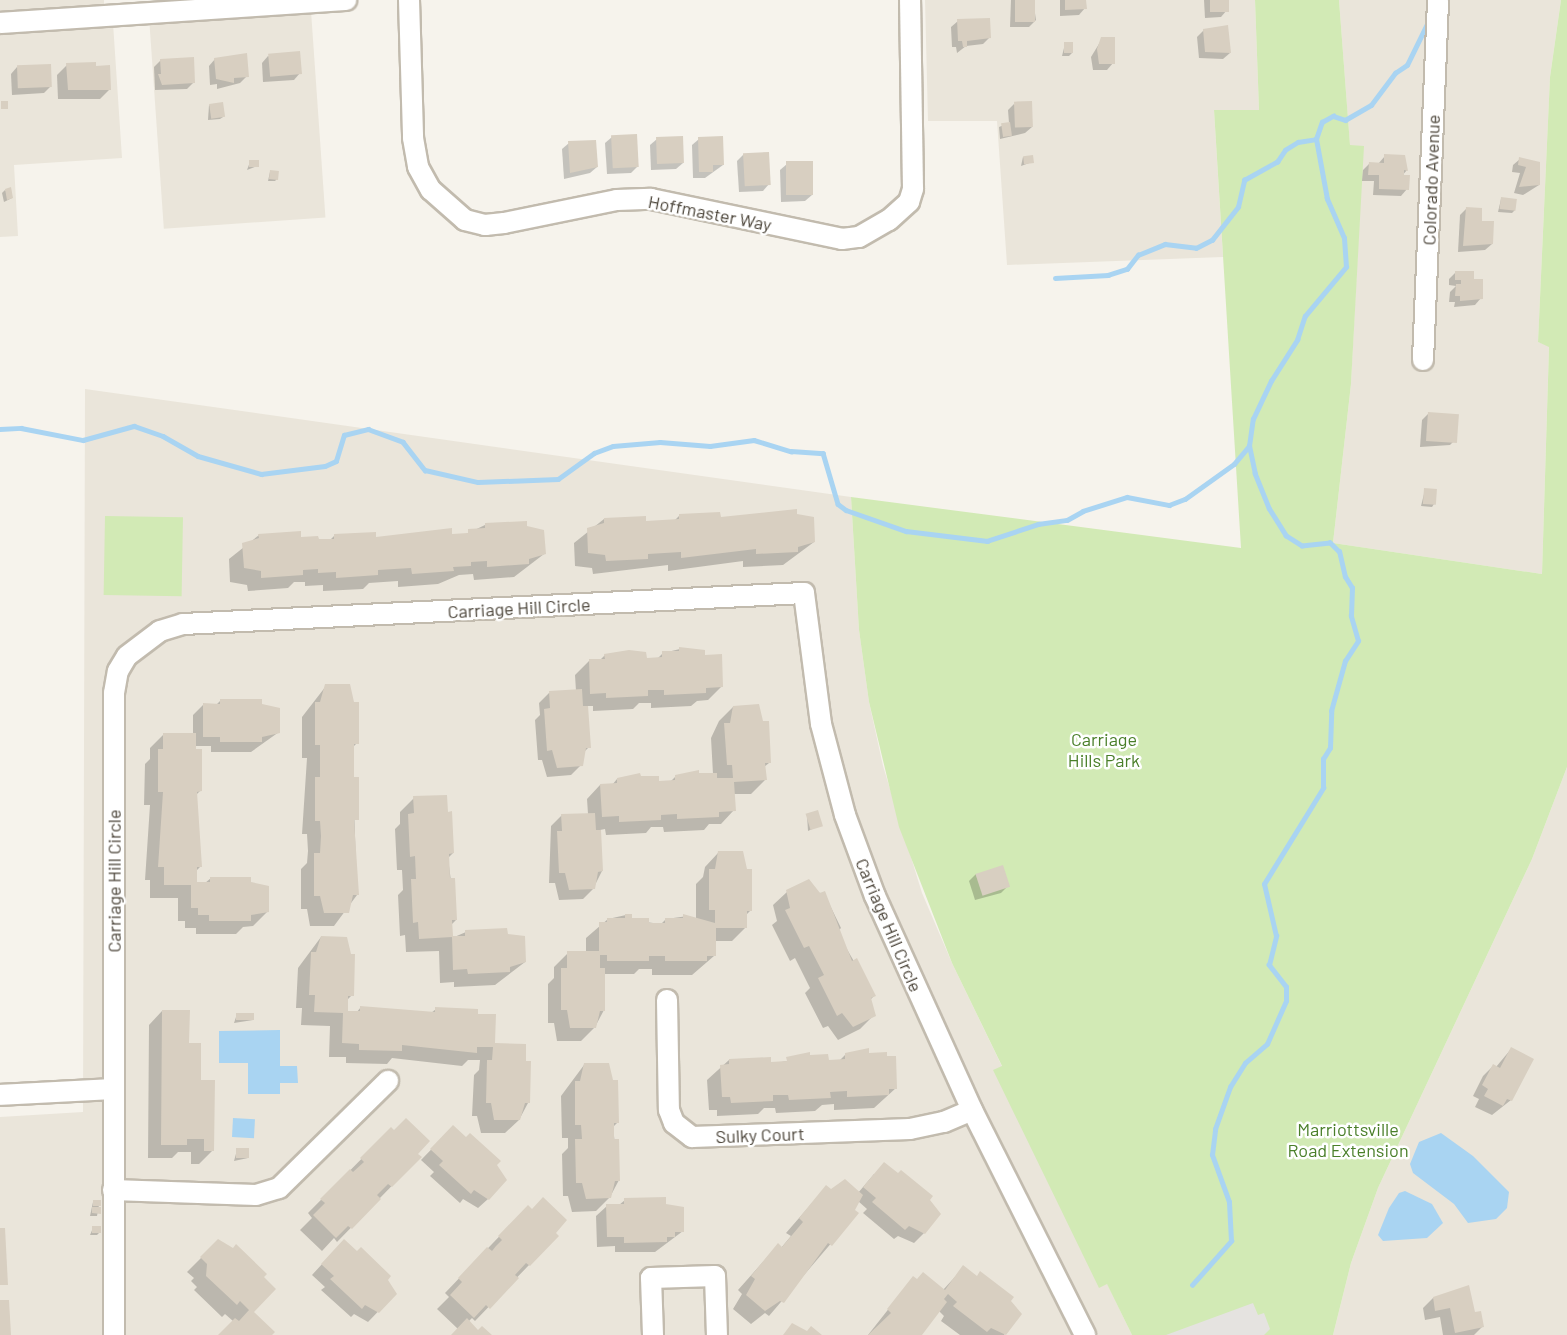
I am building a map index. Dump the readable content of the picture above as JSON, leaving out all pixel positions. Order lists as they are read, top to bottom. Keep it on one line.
{"streets":{"street":["Colorado Avenue","Hoffmaster Way","Carriage Hill Circle","Sulky Court"]},"crossings":[["Carriage Hill Circle","Sulky Court"]],"parks":["Carriage Hills Park","Marriottsville Road Extension"]}
